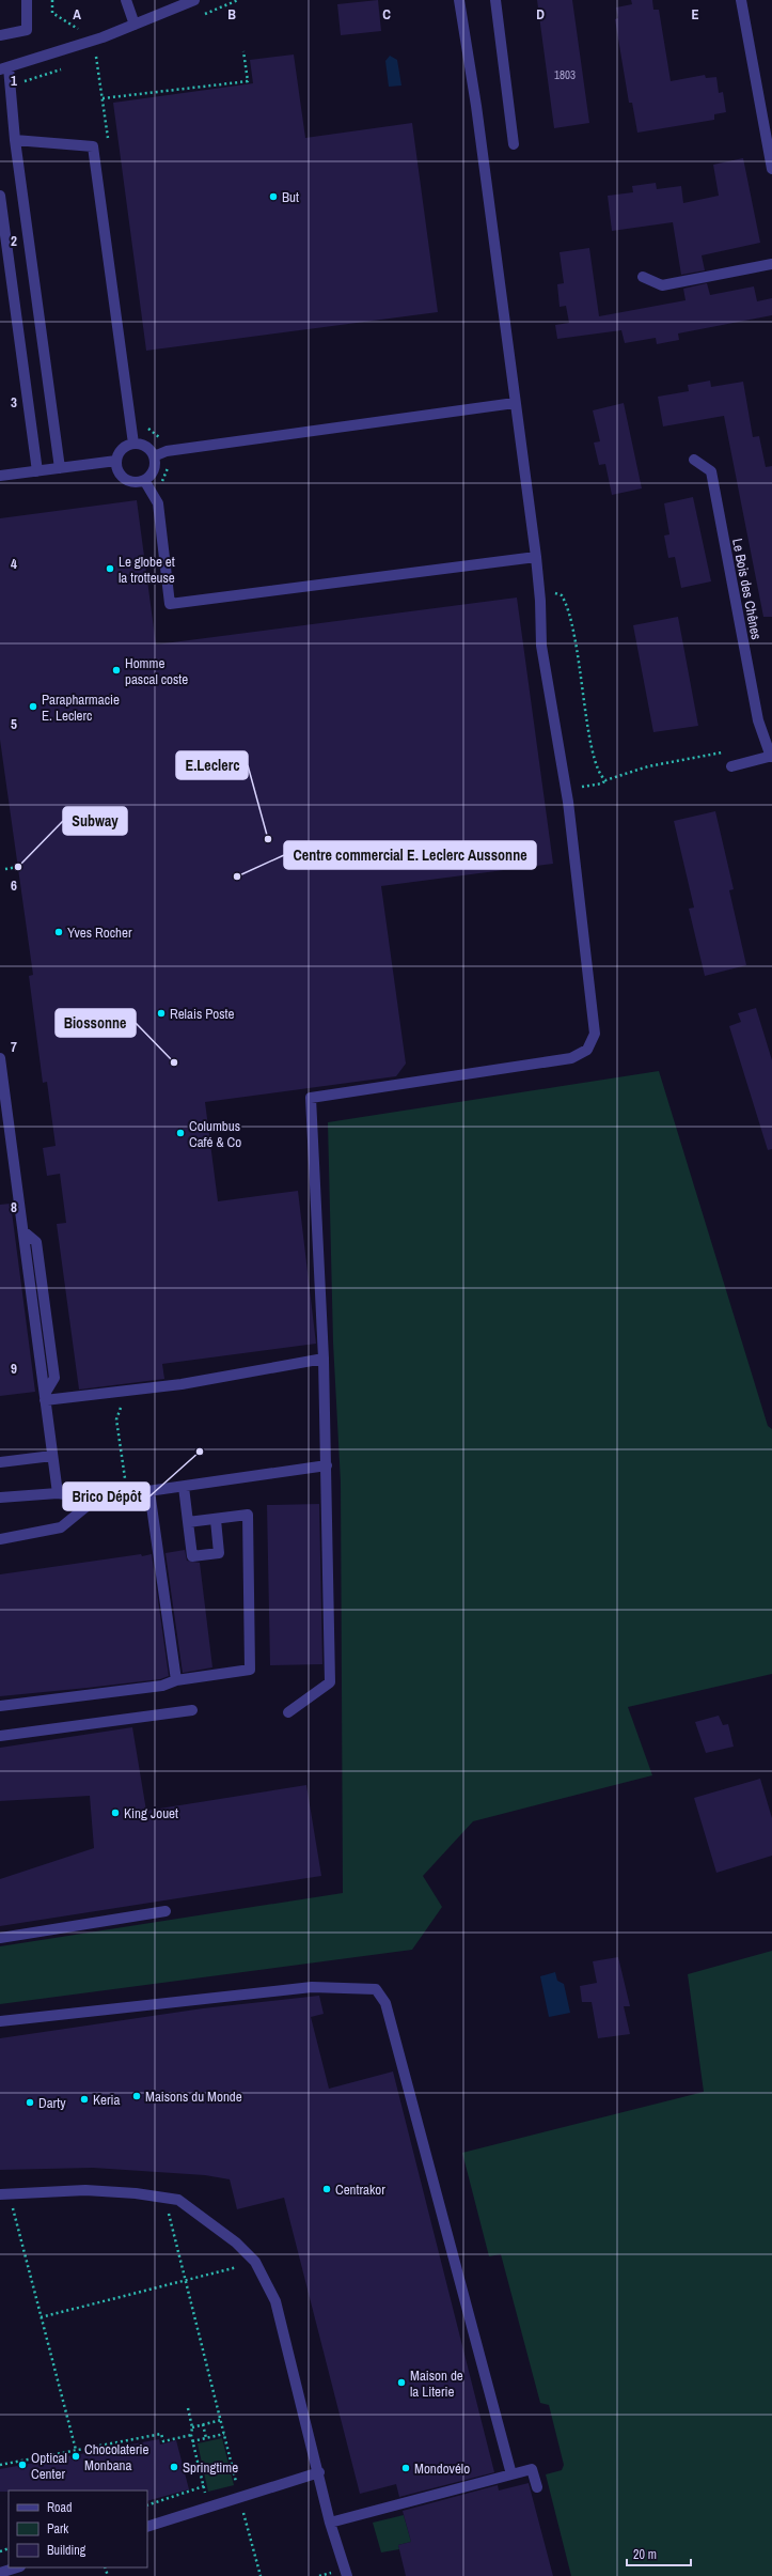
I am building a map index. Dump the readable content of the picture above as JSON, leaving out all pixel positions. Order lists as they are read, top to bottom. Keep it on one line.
{"streets":{"street":["Le Bois des Chênes"]},"places":["But","Le globe et la trotteuse","Homme pascal coste","Parapharmacie E. Leclerc","E.Leclerc","Subway","Centre commercial E. Leclerc Aussonne","Yves Rocher","Relais Poste","Biossonne","Columbus Café & Co","Brico Dépôt","King Jouet","Maisons du Monde","Keria","Darty","Centrakor","Maison de la Literie","Chocolaterie Monbana","Optical Center","Springtime","Mondovélo"],"house_numbers":["1803"],"legend":["Road","Park","Building"],"scale_bar":"20 m","grid":{"columns":["A","B","C","D","E"],"rows":["1","2","3","4","5","6","7","8","9"]}}
